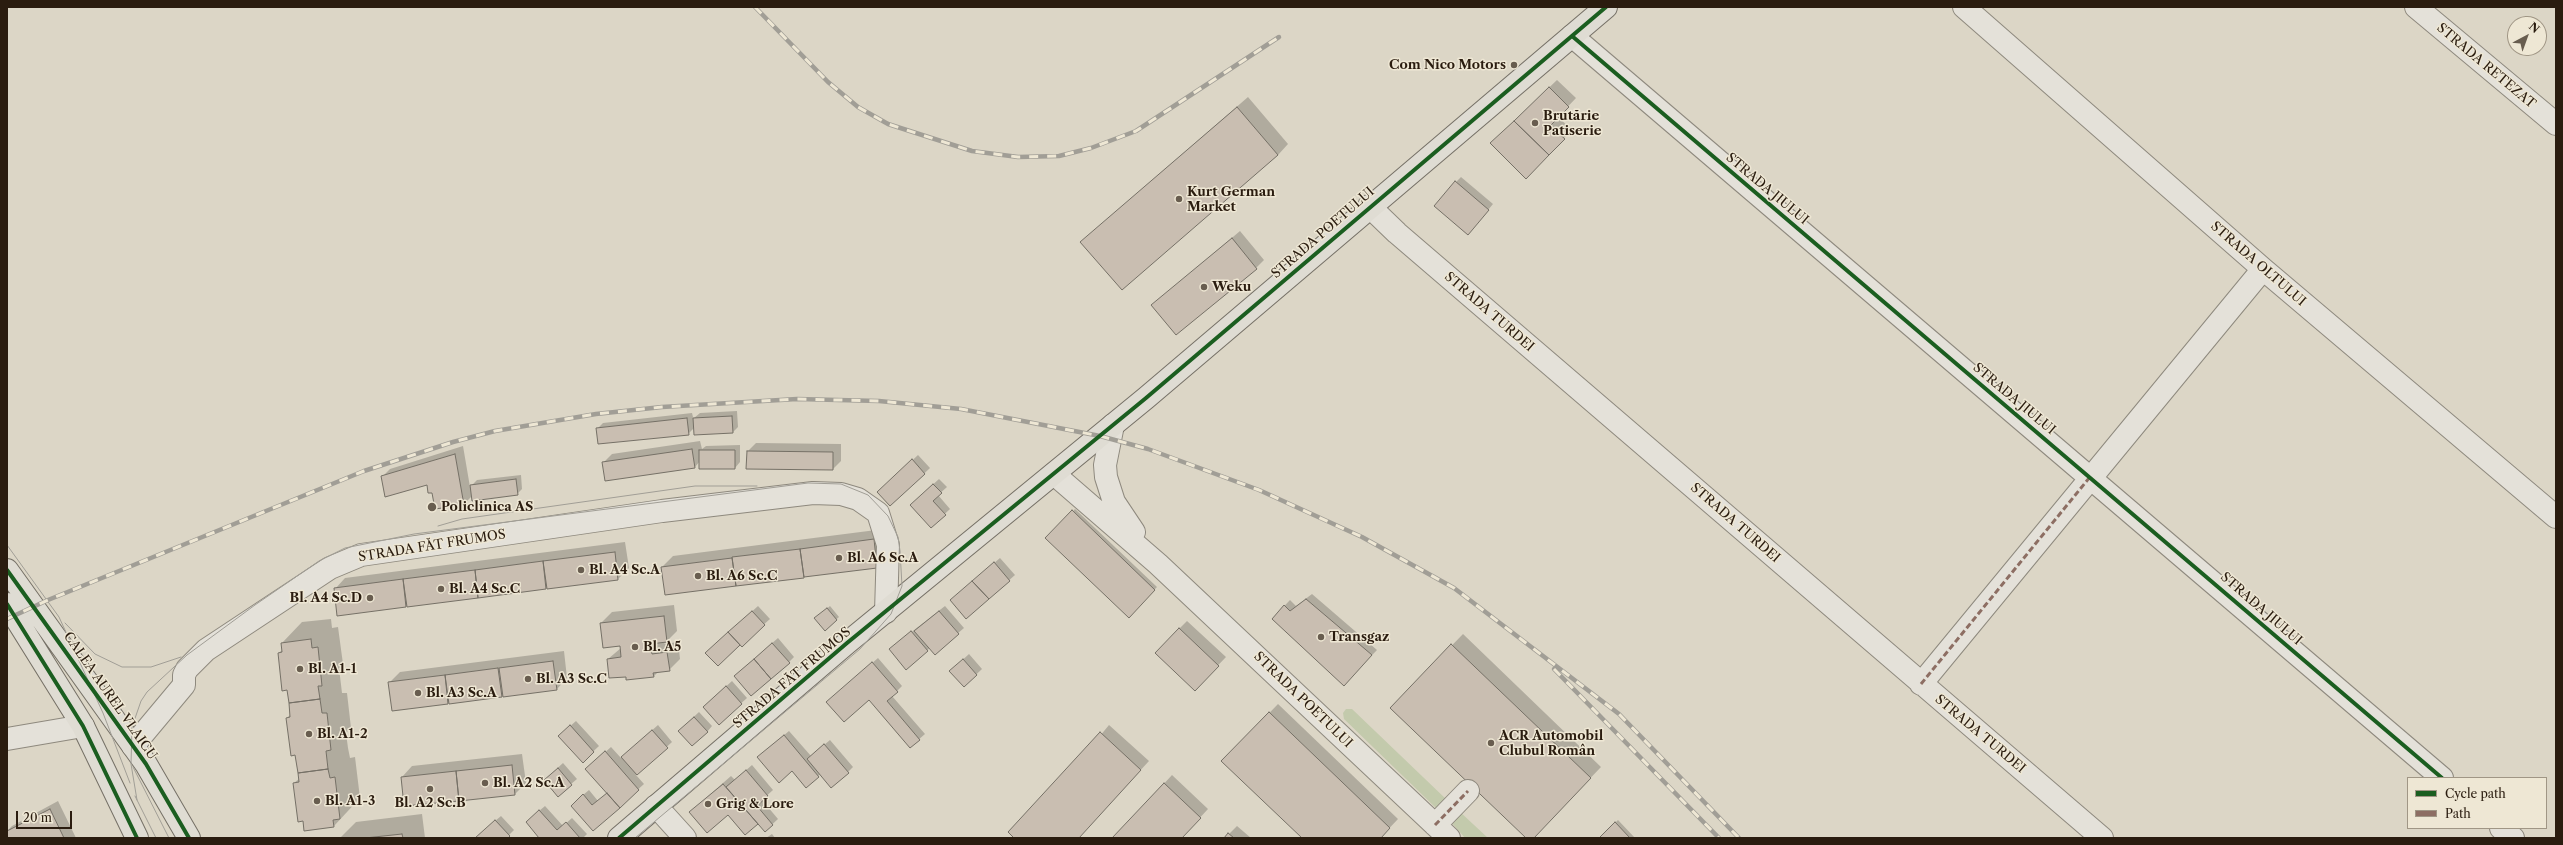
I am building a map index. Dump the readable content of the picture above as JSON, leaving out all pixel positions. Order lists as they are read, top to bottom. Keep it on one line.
{"streets":{"main road":["STRADA POETULUI","STRADA FĂT FRUMOS","CALEA AUREL VLAICU"],"street":["STRADA RETEZAT","STRADA JIULUI","STRADA OLTULUI","STRADA TURDEI"]},"crossings":[["STRADA JIULUI","STRADA POETULUI"],["STRADA POETULUI","STRADA TURDEI"],["STRADA POETULUI","STRADA FĂT FRUMOS"],["STRADA FĂT FRUMOS","CALEA AUREL VLAICU"]],"places":["Com Nico Motors","Brutărie Patiserie","Kurt German Market","Weku","Policlinica AS","Bl. A6 Sc.A","Bl. A4 Sc.A","Bl. A6 Sc.C","Bl. A4 Sc.C","Bl. A4 Sc.D","Transgaz","Bl. A5","Bl. A1-1","Bl. A3 Sc.C","Bl. A3 Sc.A","Bl. A1-2","ACR Automobil Clubul Român","Bl. A2 Sc.A","Bl. A2 Sc.B","Bl. A1-3","Grig & Lore"],"legend":["Cycle path","Path"],"scale_bar":"20 m","north":"top right"}
